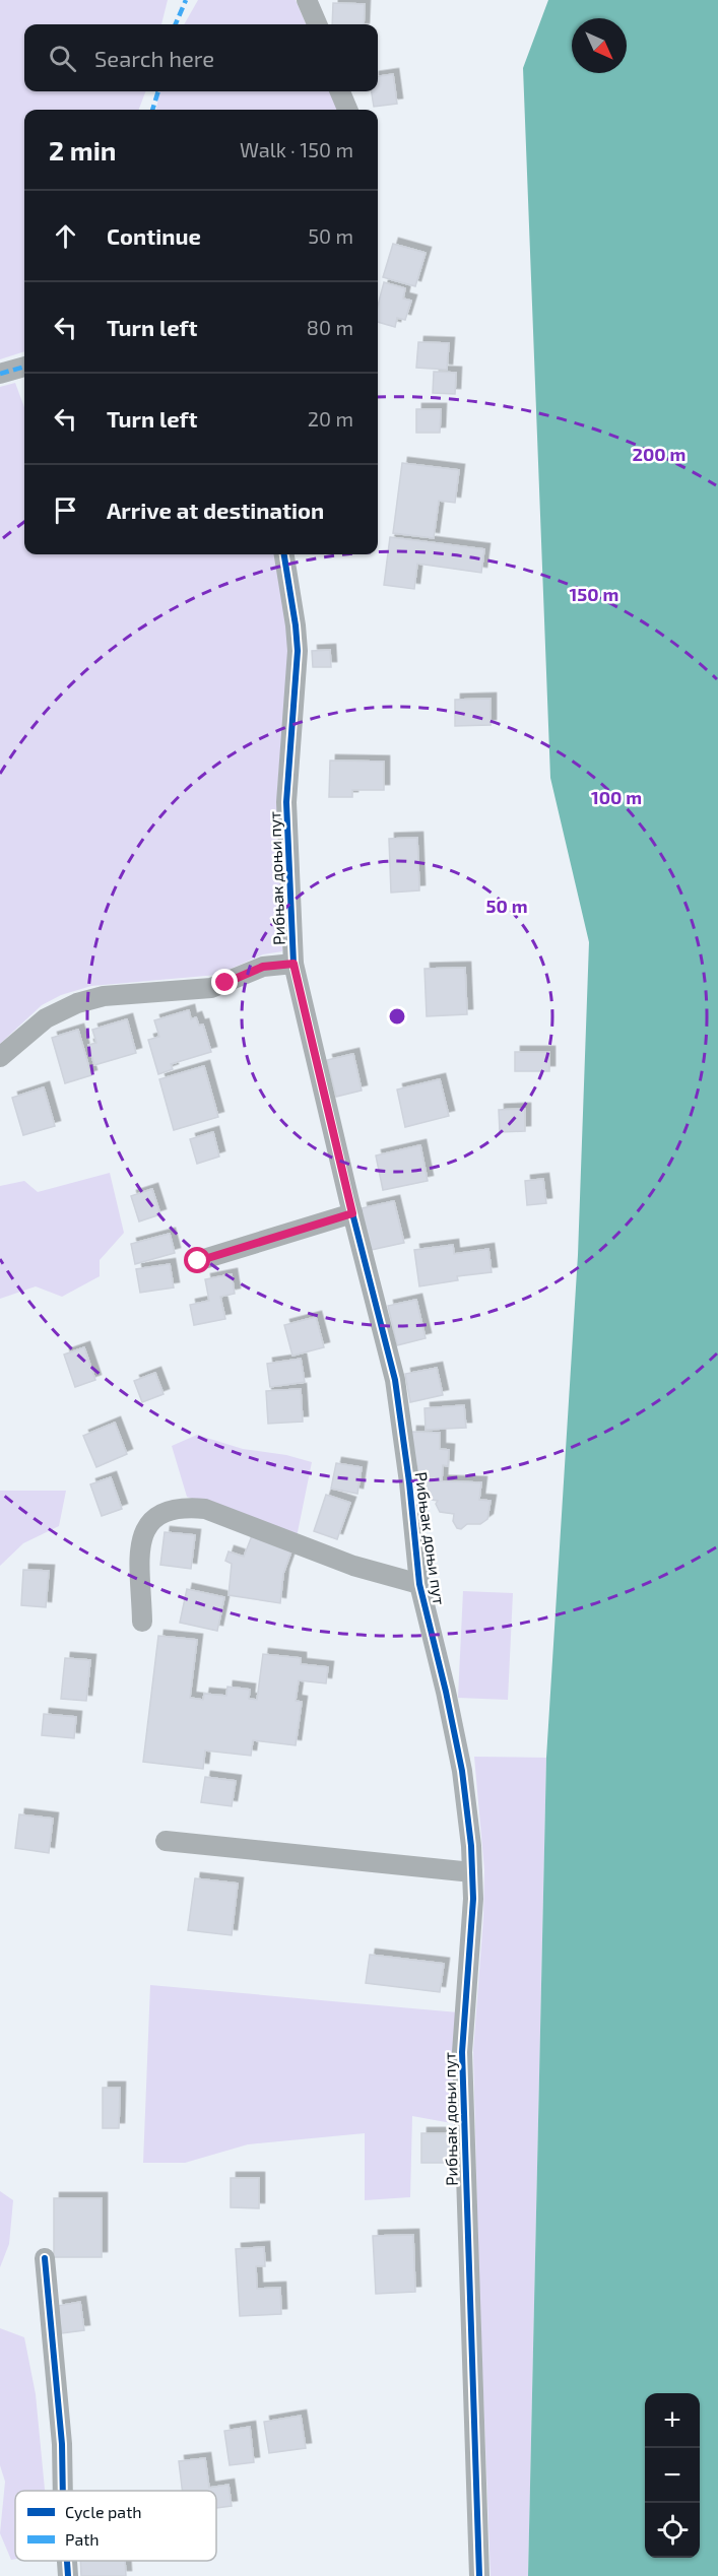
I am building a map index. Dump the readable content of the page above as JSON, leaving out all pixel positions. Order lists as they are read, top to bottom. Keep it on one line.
{"streets":{"street":["Рибњак доњи пут"]},"legend":["Cycle path","Path"],"north":"bottom right","page":{"search":"Search here","heading":["2 min","Walk · 150 m"],"list":[["Continue","50 m"],["Turn left","80 m"],["Turn left","20 m"],"Arrive at destination"],"map_buttons":["+","−"]},"rings":["200 m","150 m","100 m","50 m"]}
